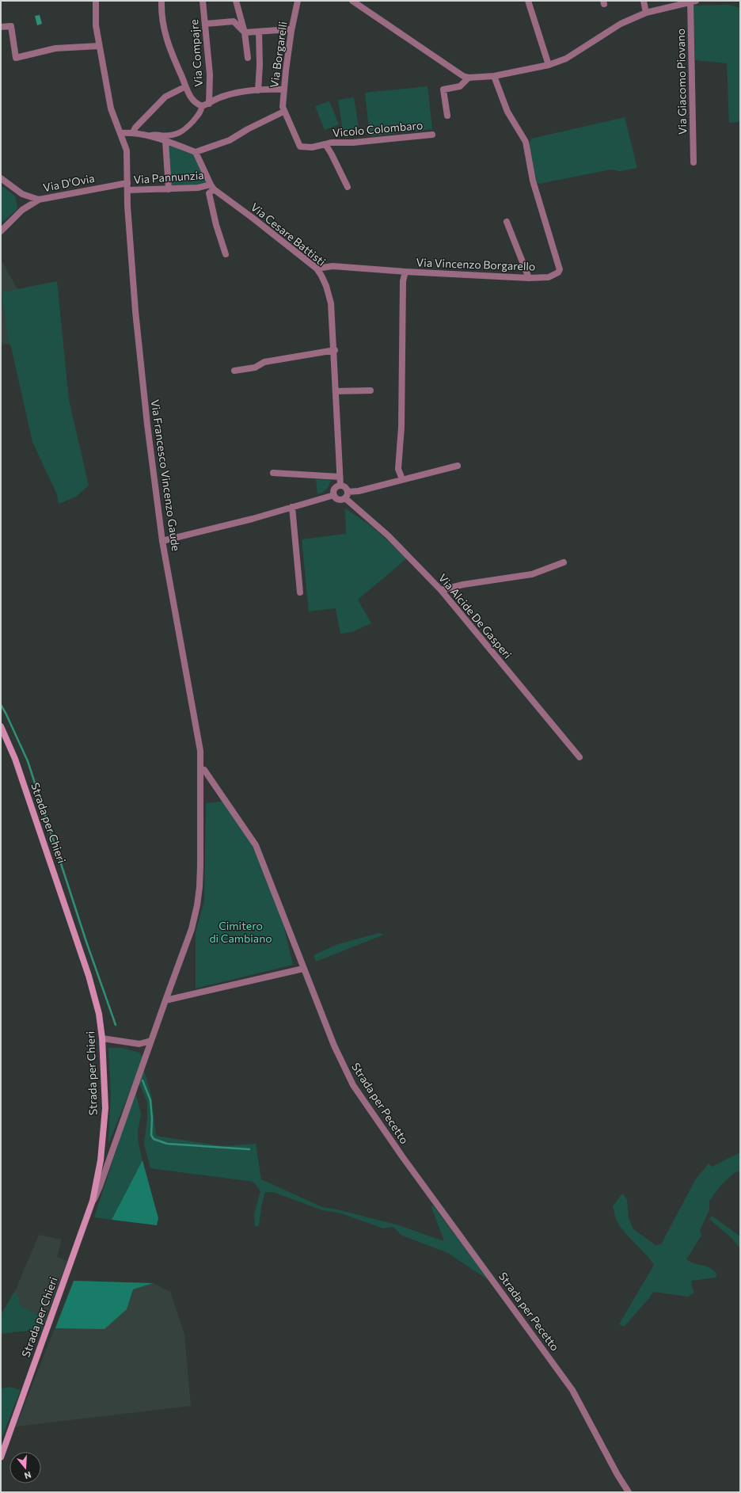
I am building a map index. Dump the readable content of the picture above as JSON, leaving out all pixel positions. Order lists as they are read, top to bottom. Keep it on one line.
{"streets":{"main road":["Strada per Chieri"],"street":["Via Compajre","Via Borgarelli","Via Giacomo Piovano","Vicolo Colombaro","Via Pannunzia","Via D'Ovia","Via Cesare Battisti","Via Vincenzo Borgarello","Via Francesco Vincenzo Gaude","Via Alcide De Gasperi","Strada per Pecetto"]},"crossings":[["Via Borgarelli","Vicolo Colombaro"],["Via Pannunzia","Via Cesare Battisti"],["Via Pannunzia","Via Francesco Vincenzo Gaude"],["Via D'Ovia","Via Francesco Vincenzo Gaude"],["Via Cesare Battisti","Via Vincenzo Borgarello"],["Via Cesare Battisti","Via Alcide De Gasperi"],["Via Francesco Vincenzo Gaude","Strada per Chieri"],["Via Francesco Vincenzo Gaude","Strada per Pecetto"]],"parks":["Cimitero di Cambiano"],"north":"bottom"}
